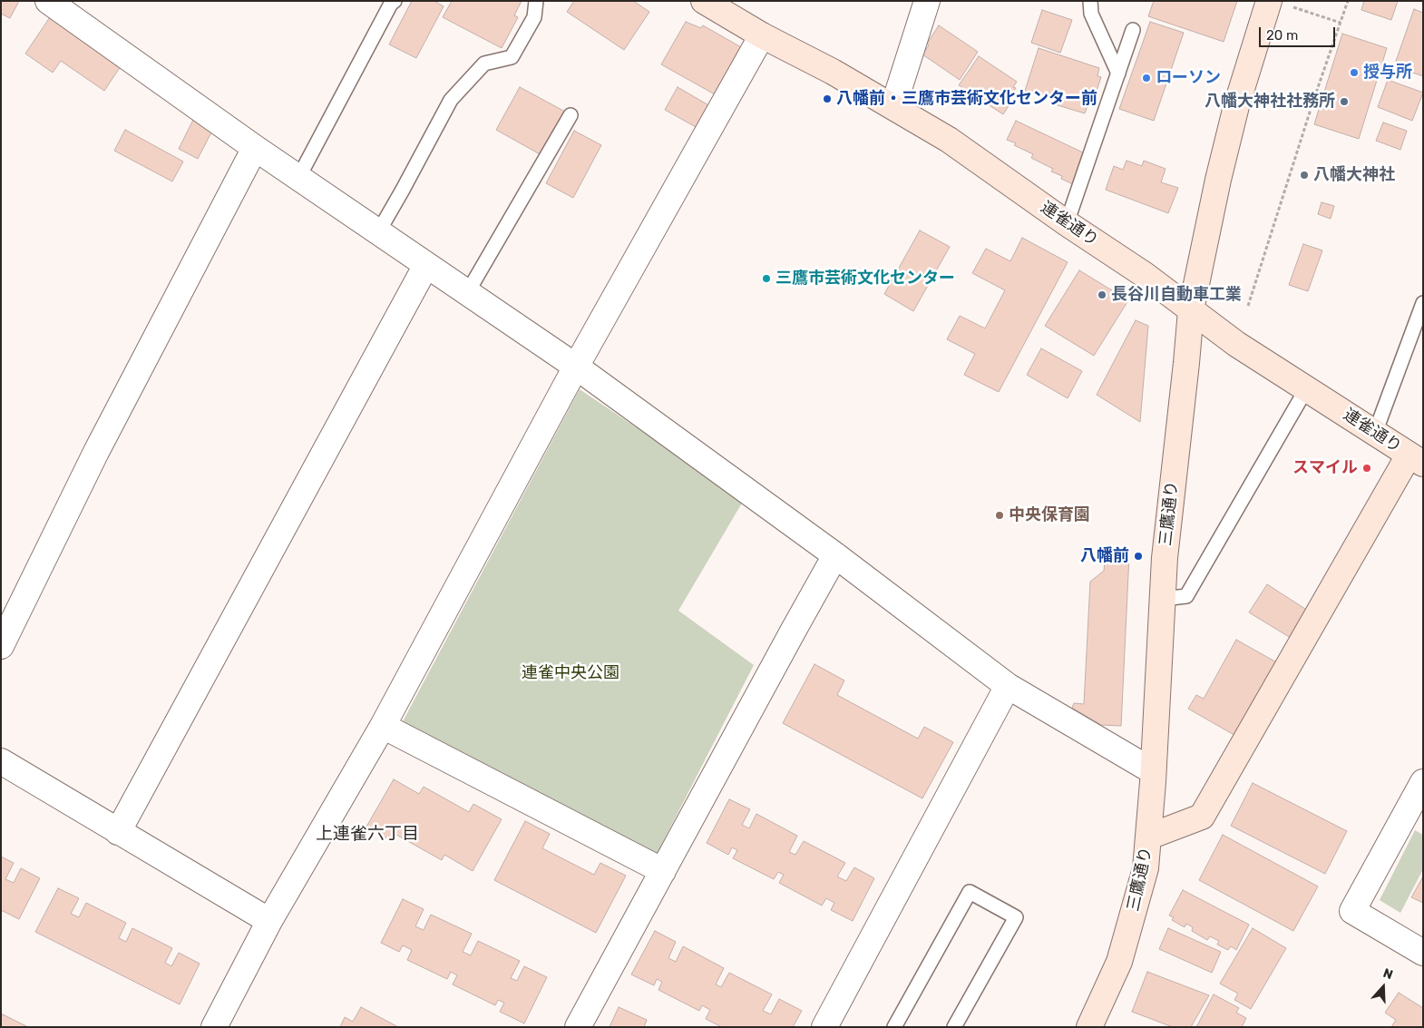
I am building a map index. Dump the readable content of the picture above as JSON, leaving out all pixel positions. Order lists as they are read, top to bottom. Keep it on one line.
{"streets":{"main road":["連雀通り","三鷹通り"]},"crossings":[["連雀通り","三鷹通り"]],"districts":["上連雀六丁目"],"parks":["連雀中央公園"],"places":["授与所","ローソン","八幡前・三鷹市芸術文化センター前","八幡大神社社務所","八幡大神社","三鷹市芸術文化センター","長谷川自動車工業","スマイル","中央保育園","八幡前"],"scale_bar":"20 m","north":"top"}
